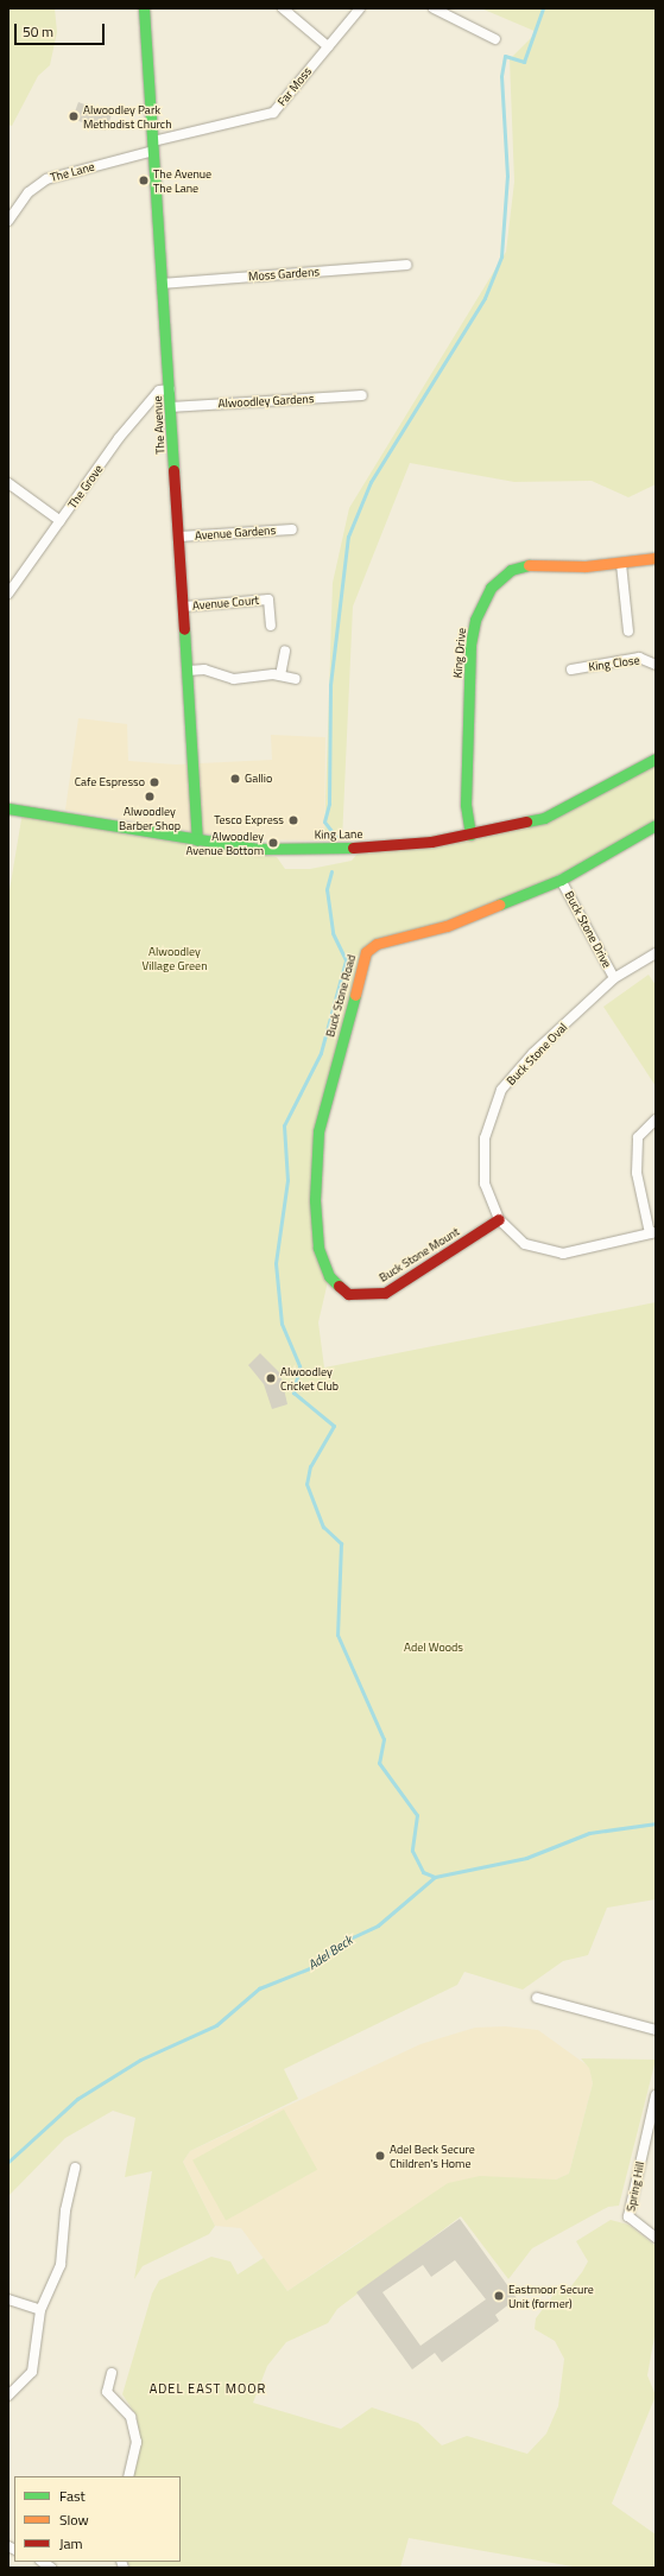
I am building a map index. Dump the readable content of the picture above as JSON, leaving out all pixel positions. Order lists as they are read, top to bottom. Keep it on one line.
{"streets":{"street":["Far Moss","The Lane","Moss Gardens","Alwoodley Gardens","The Avenue","The Grove","Avenue Gardens","Avenue Court","King Drive","King Close","King Lane","Buck Stone Drive","Buck Stone Road","Buck Stone Oval","Buck Stone Mount","Spring Hill"]},"crossings":[["Far Moss","The Lane"],["Far Moss","The Avenue"],["The Lane","The Avenue"],["Moss Gardens","The Avenue"],["Alwoodley Gardens","The Avenue"],["The Avenue","The Grove"],["The Avenue","Avenue Gardens"],["The Avenue","Avenue Court"],["The Avenue","King Lane"],["King Drive","King Lane"],["Buck Stone Drive","Buck Stone Road"],["Buck Stone Drive","Buck Stone Oval"],["Buck Stone Road","Buck Stone Mount"],["Buck Stone Oval","Buck Stone Mount"]],"districts":["ADEL EAST MOOR"],"water":["Adel Beck"],"parks":["Alwoodley Village Green","Adel Woods"],"places":["Alwoodley Park Methodist Church","The Avenue The Lane","Gallio","Cafe Espresso","Alwoodley Barber Shop","Tesco Express","Alwoodley Avenue Bottom","Alwoodley Cricket Club","Adel Beck Secure Children's Home","Eastmoor Secure Unit (former)"],"legend":["Fast","Slow","Jam"],"scale_bar":"50 m"}
